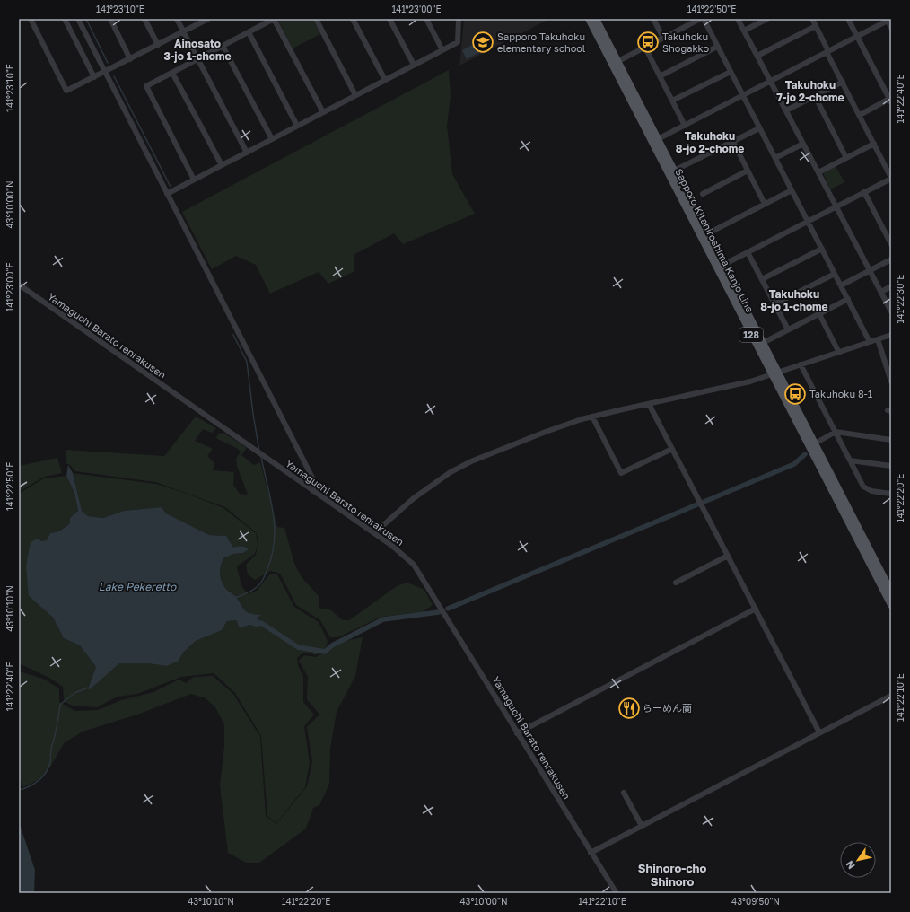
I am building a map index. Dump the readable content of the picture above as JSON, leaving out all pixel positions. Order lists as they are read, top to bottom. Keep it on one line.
{"streets":{"main road":["Sapporo Kitahiroshima Kanjo Line","128"],"street":["Yamaguchi Barato renrakusen"]},"districts":["Ainosato 3-jo 1-chome","Takuhoku 7-jo 2-chome","Takuhoku 8-jo 2-chome","Takuhoku 8-jo 1-chome","Shinoro-cho Shinoro"],"water":["Lake Pekeretto"],"places":{"school or university":["Sapporo Takuhoku elementary school"],"bus stop":["Takuhoku Shogakko","Takuhoku 8-1"],"restaurant":["らーめん蘭"]},"north":"bottom left","coordinates":["141°23'10\"E","141°23'00\"E","141°22'50\"E","141°22'40\"E","43°10'00\"N","141°22'30\"E","141°22'20\"E","43°10'10\"N","141°22'10\"E","43°09'50\"N"]}
